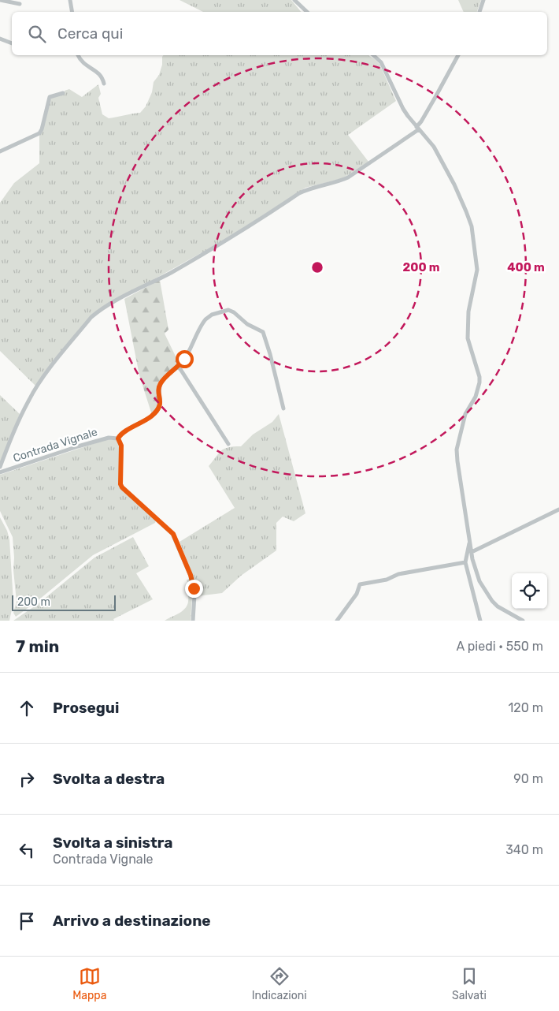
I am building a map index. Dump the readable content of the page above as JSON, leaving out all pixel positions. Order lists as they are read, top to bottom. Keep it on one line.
{"streets":{"street":["Contrada Vignale"]},"scale_bar":"200 m","page":{"search":"Cerca qui","scale":"200 m","heading":["7 min","A piedi · 550 m"],"list":[["Prosegui","120 m"],["Svolta a destra","90 m"],["Svolta a sinistra","Contrada Vignale","340 m"],"Arrivo a destinazione"],"nav":["Mappa","Indicazioni","Salvati"]},"rings":["200 m","400 m"]}
